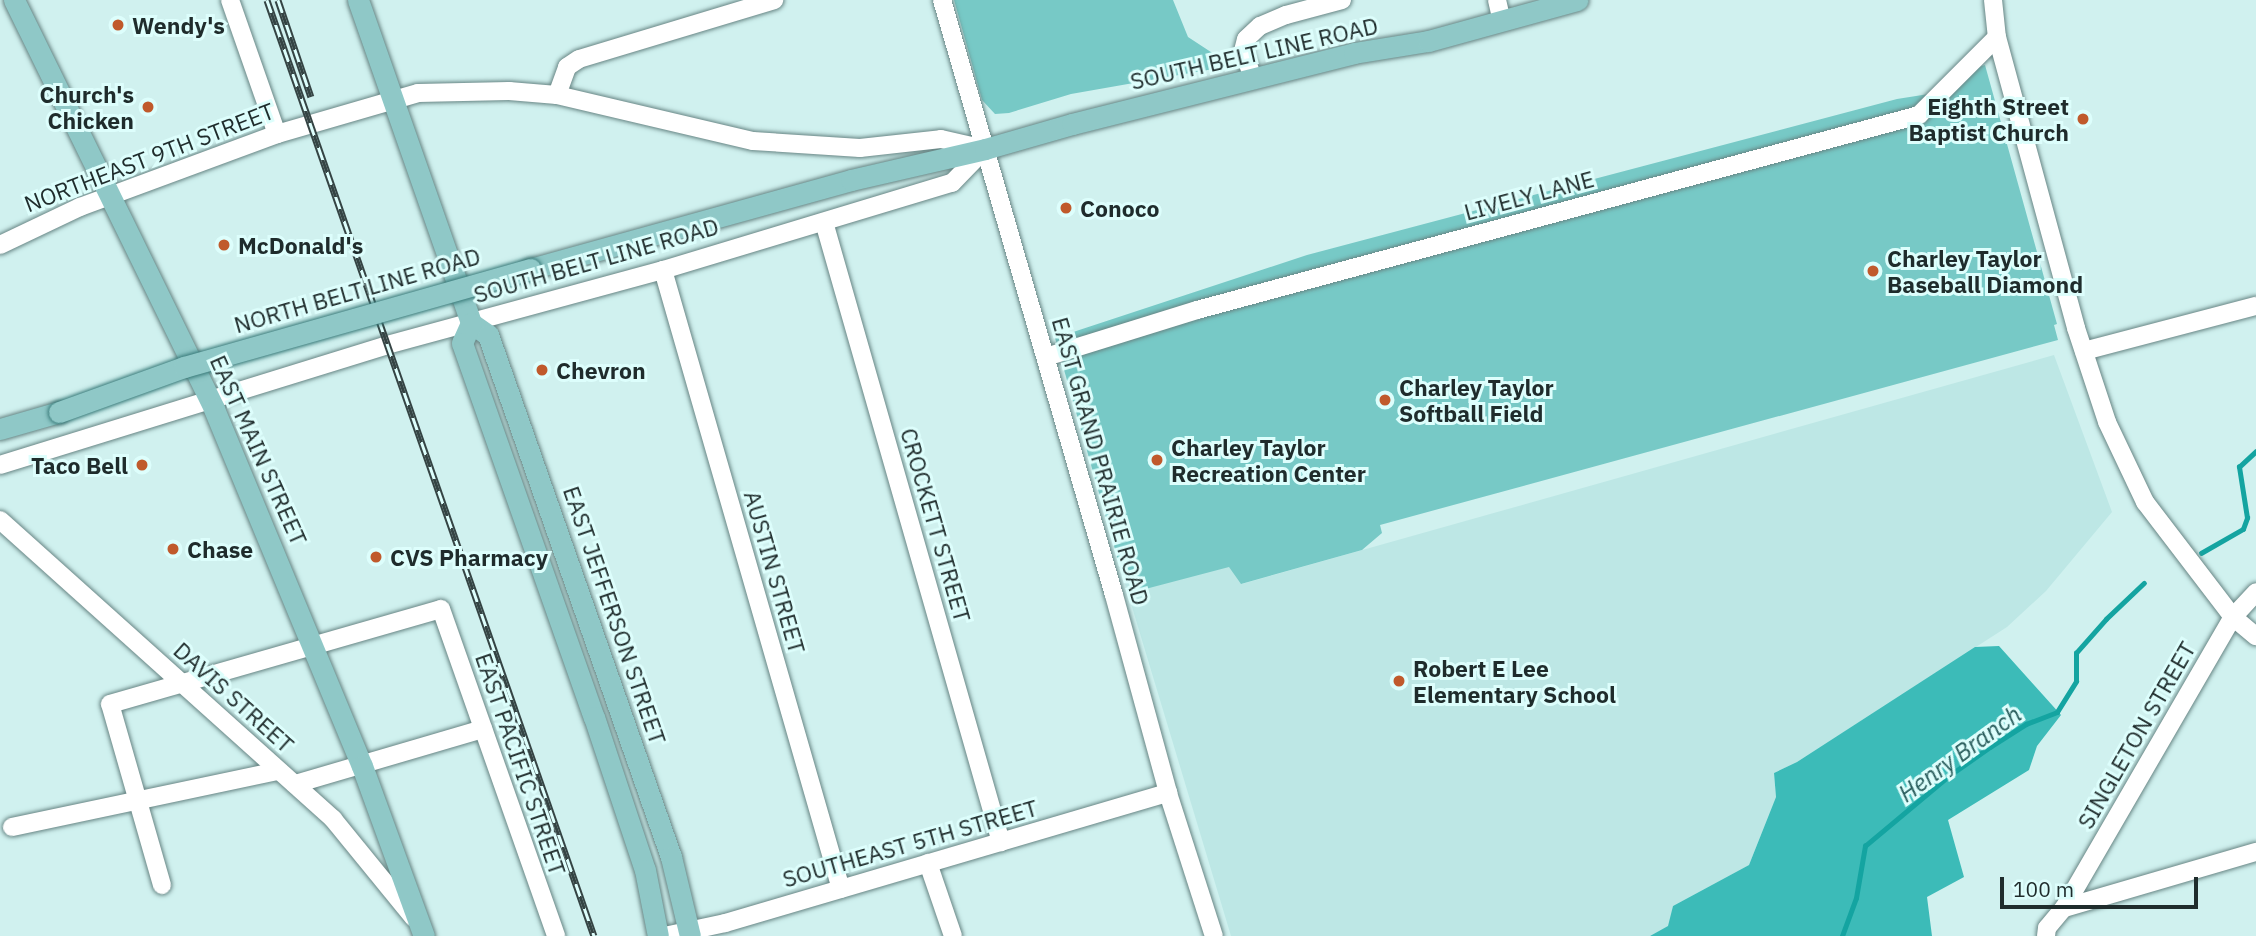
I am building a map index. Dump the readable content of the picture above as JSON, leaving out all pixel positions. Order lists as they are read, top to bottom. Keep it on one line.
{"streets":{"main road":["SOUTH BELT LINE ROAD","NORTH BELT LINE ROAD","EAST MAIN STREET","EAST JEFFERSON STREET"],"street":["NORTHEAST 9TH STREET","LIVELY LANE","EAST GRAND PRAIRIE ROAD","CROCKETT STREET","AUSTIN STREET","DAVIS STREET","SINGLETON STREET","EAST PACIFIC STREET","SOUTHEAST 5TH STREET"]},"crossings":[["SOUTH BELT LINE ROAD","NORTHEAST 9TH STREET"],["SOUTH BELT LINE ROAD","NORTH BELT LINE ROAD"],["SOUTH BELT LINE ROAD","EAST MAIN STREET"],["SOUTH BELT LINE ROAD","EAST GRAND PRAIRIE ROAD"],["SOUTH BELT LINE ROAD","CROCKETT STREET"],["SOUTH BELT LINE ROAD","AUSTIN STREET"],["SOUTH BELT LINE ROAD","EAST JEFFERSON STREET"],["NORTHEAST 9TH STREET","EAST MAIN STREET"],["NORTHEAST 9TH STREET","EAST GRAND PRAIRIE ROAD"],["NORTHEAST 9TH STREET","EAST JEFFERSON STREET"],["LIVELY LANE","EAST GRAND PRAIRIE ROAD"],["EAST MAIN STREET","DAVIS STREET"],["EAST MAIN STREET","EAST PACIFIC STREET"],["EAST GRAND PRAIRIE ROAD","SOUTHEAST 5TH STREET"],["CROCKETT STREET","SOUTHEAST 5TH STREET"],["AUSTIN STREET","SOUTHEAST 5TH STREET"],["EAST JEFFERSON STREET","SOUTHEAST 5TH STREET"]],"water":["Henry Branch"],"places":["Wendy's","Church's Chicken","Eighth Street Baptist Church","Conoco","McDonald's","Charley Taylor Baseball Diamond","Chevron","Charley Taylor Softball Field","Charley Taylor Recreation Center","Taco Bell","Chase","CVS Pharmacy","Robert E Lee Elementary School"],"scale_bar":"100 m"}
